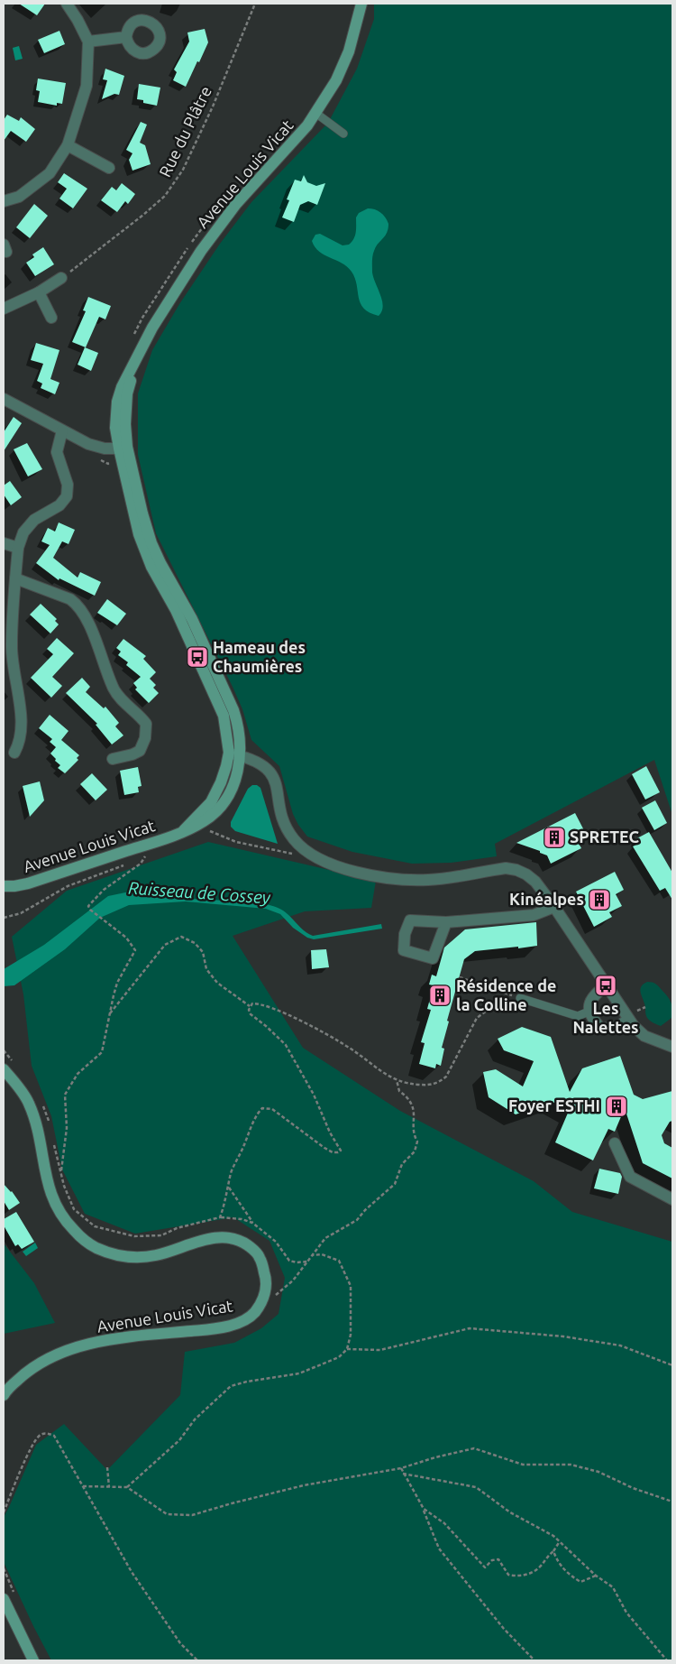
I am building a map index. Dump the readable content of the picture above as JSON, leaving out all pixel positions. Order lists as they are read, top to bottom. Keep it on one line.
{"streets":{"main road":["Avenue Louis Vicat"],"path":["Rue du Plâtre"]},"water":["Ruisseau de Cossey"],"places":{"bus stop":["Hameau des Chaumières","Les Nalettes"],"building":["SPRETEC","Kinéalpes","Résidence de la Colline","Foyer ESTHI"]}}
